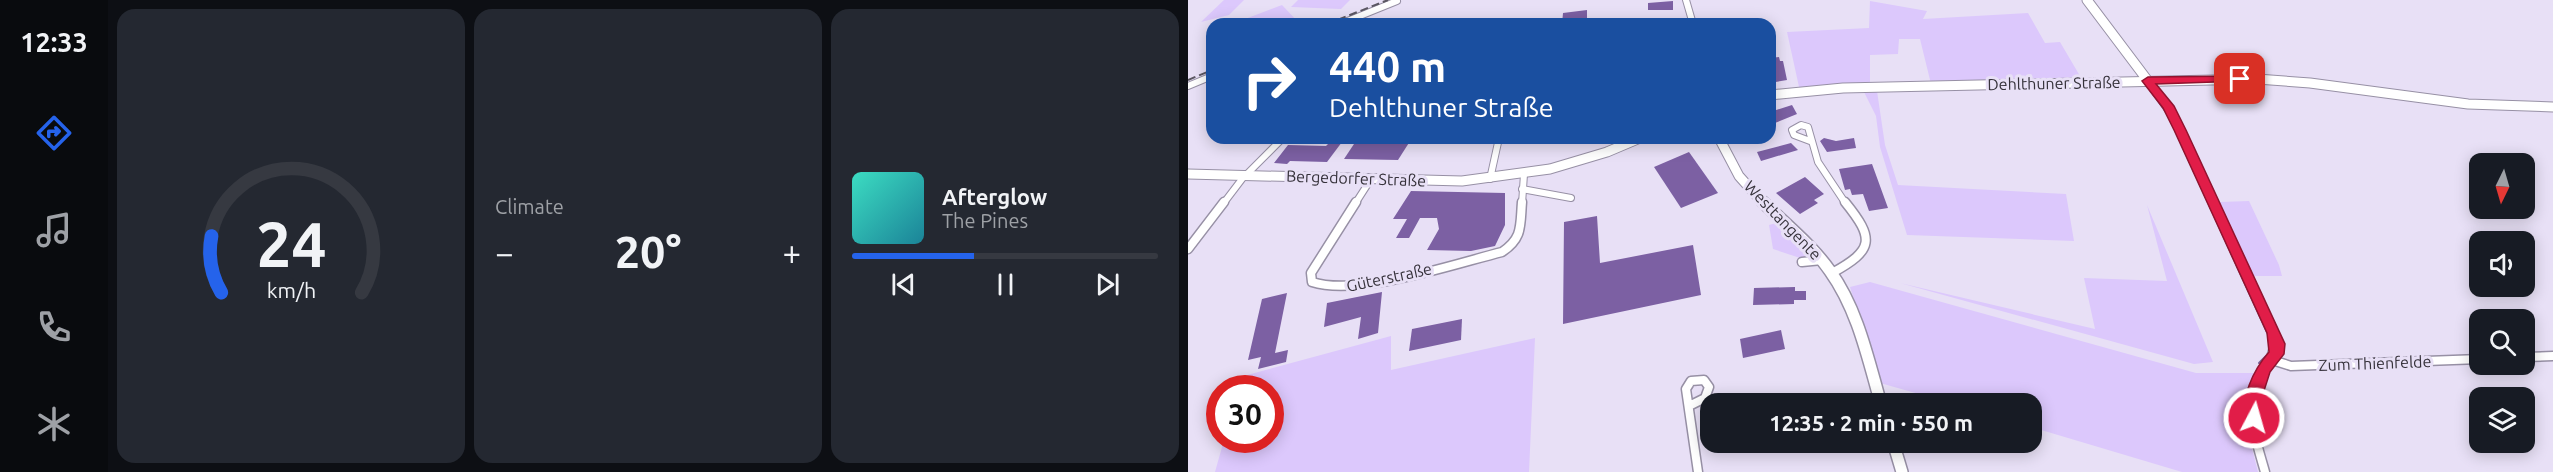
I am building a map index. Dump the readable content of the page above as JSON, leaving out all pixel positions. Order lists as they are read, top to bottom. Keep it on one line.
{"streets":{"street":["Dehlthuner Straße","Bergedorfer Straße","Westtangente","Güterstraße","Zum Thienfelde"]},"crossings":[["Bergedorfer Straße","Güterstraße"]],"north":"bottom","page":{"tabs":"12:33","tile":"Climate","turn":["440 m","Dehlthuner Straße"],"song":["Afterglow","The Pines"],"heat":["−","20°","+"],"limit":"30","trip":"12:35 · 2 min · 550 m","gauge":["24","km/h"]}}
